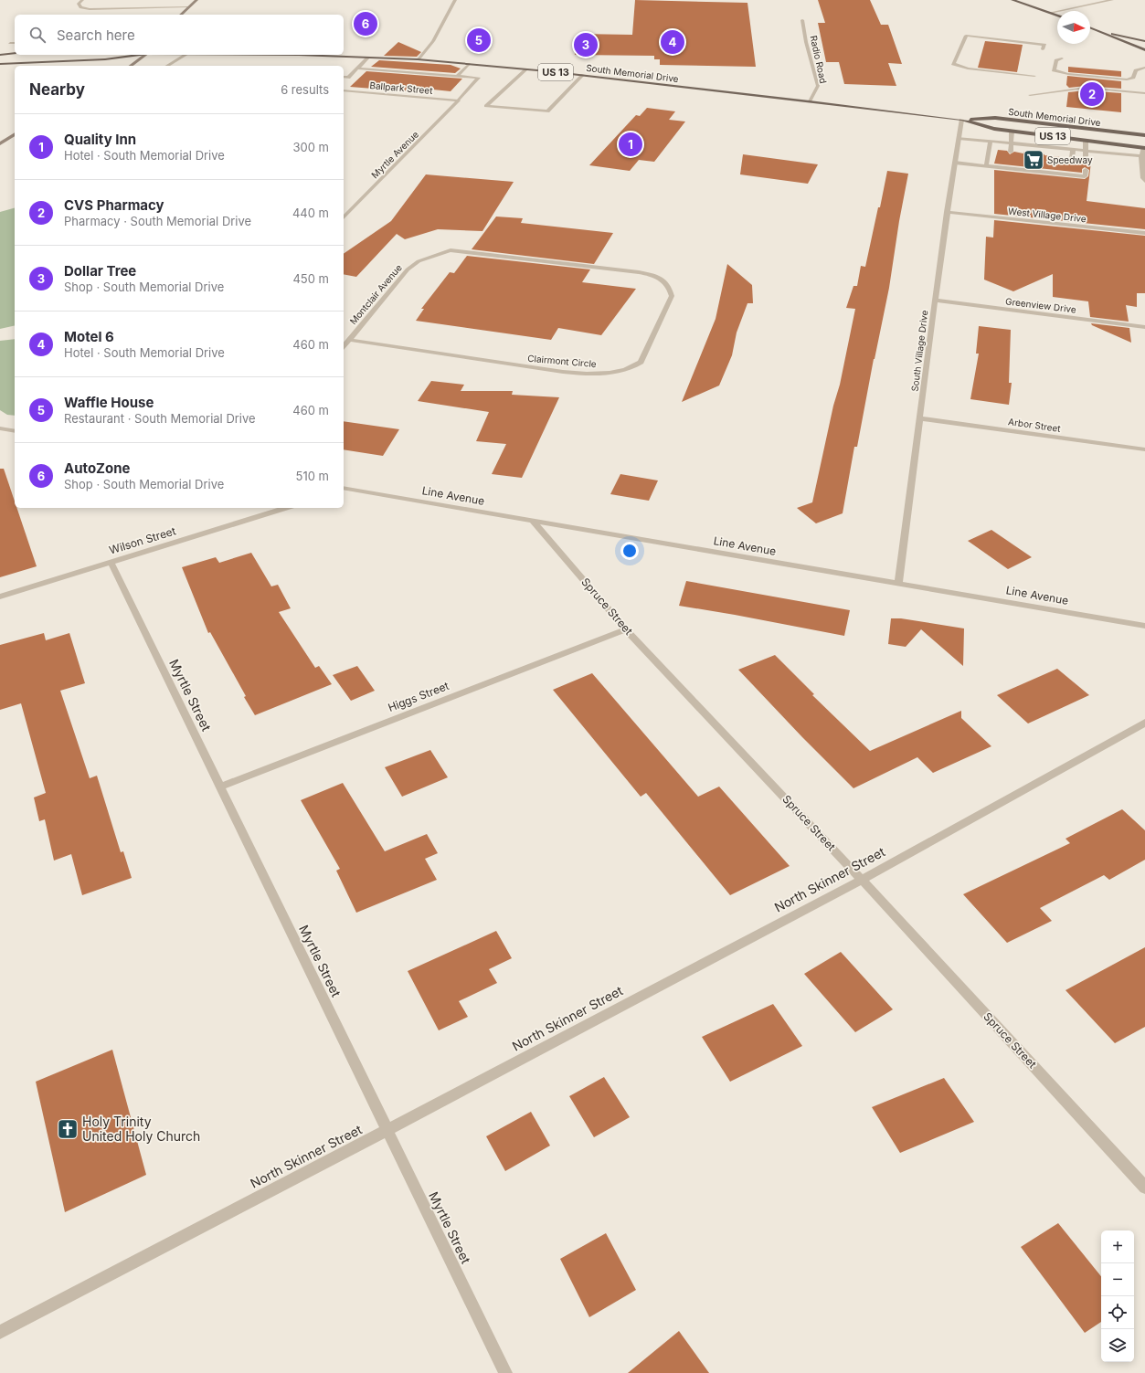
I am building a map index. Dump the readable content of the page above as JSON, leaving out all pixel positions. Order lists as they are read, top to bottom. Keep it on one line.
{"streets":{"main road":["US 13","South Memorial Drive"],"street":["Radio Road","Ballpark Street","Myrtle Avenue","West Village Drive","Montclair Avenue","Greenview Drive","South Village Drive","Clairmont Circle","Arbor Street","Line Avenue","Wilson Street","Spruce Street","Myrtle Street","Higgs Street","North Skinner Street"]},"crossings":[["Radio Road","South Memorial Drive"],["South Memorial Drive","South Village Drive"],["Ballpark Street","Myrtle Avenue"],["West Village Drive","South Village Drive"],["Montclair Avenue","Clairmont Circle"],["Greenview Drive","South Village Drive"],["South Village Drive","Arbor Street"],["South Village Drive","Line Avenue"],["Line Avenue","Spruce Street"],["Wilson Street","Myrtle Street"],["Spruce Street","Higgs Street"],["Spruce Street","North Skinner Street"],["Myrtle Street","Higgs Street"],["Myrtle Street","North Skinner Street"]],"places":{"supermarket":["Speedway"],"church":["Holy Trinity United Holy Church"]},"north":"right","page":{"pins":["6","5","4","3","2","1"],"search":"Search here","heading":["Nearby","6 results"],"list":[{"mark":"1","name":"Quality Inn","note":"Hotel · South Memorial Drive","value":"300 m"},{"mark":"2","name":"CVS Pharmacy","note":"Pharmacy · South Memorial Drive","value":"440 m"},{"mark":"3","name":"Dollar Tree","note":"Shop · South Memorial Drive","value":"450 m"},{"mark":"4","name":"Motel 6","note":"Hotel · South Memorial Drive","value":"460 m"},{"mark":"5","name":"Waffle House","note":"Restaurant · South Memorial Drive","value":"460 m"},{"mark":"6","name":"AutoZone","note":"Shop · South Memorial Drive","value":"510 m"}],"map_buttons":["+","−"]}}
